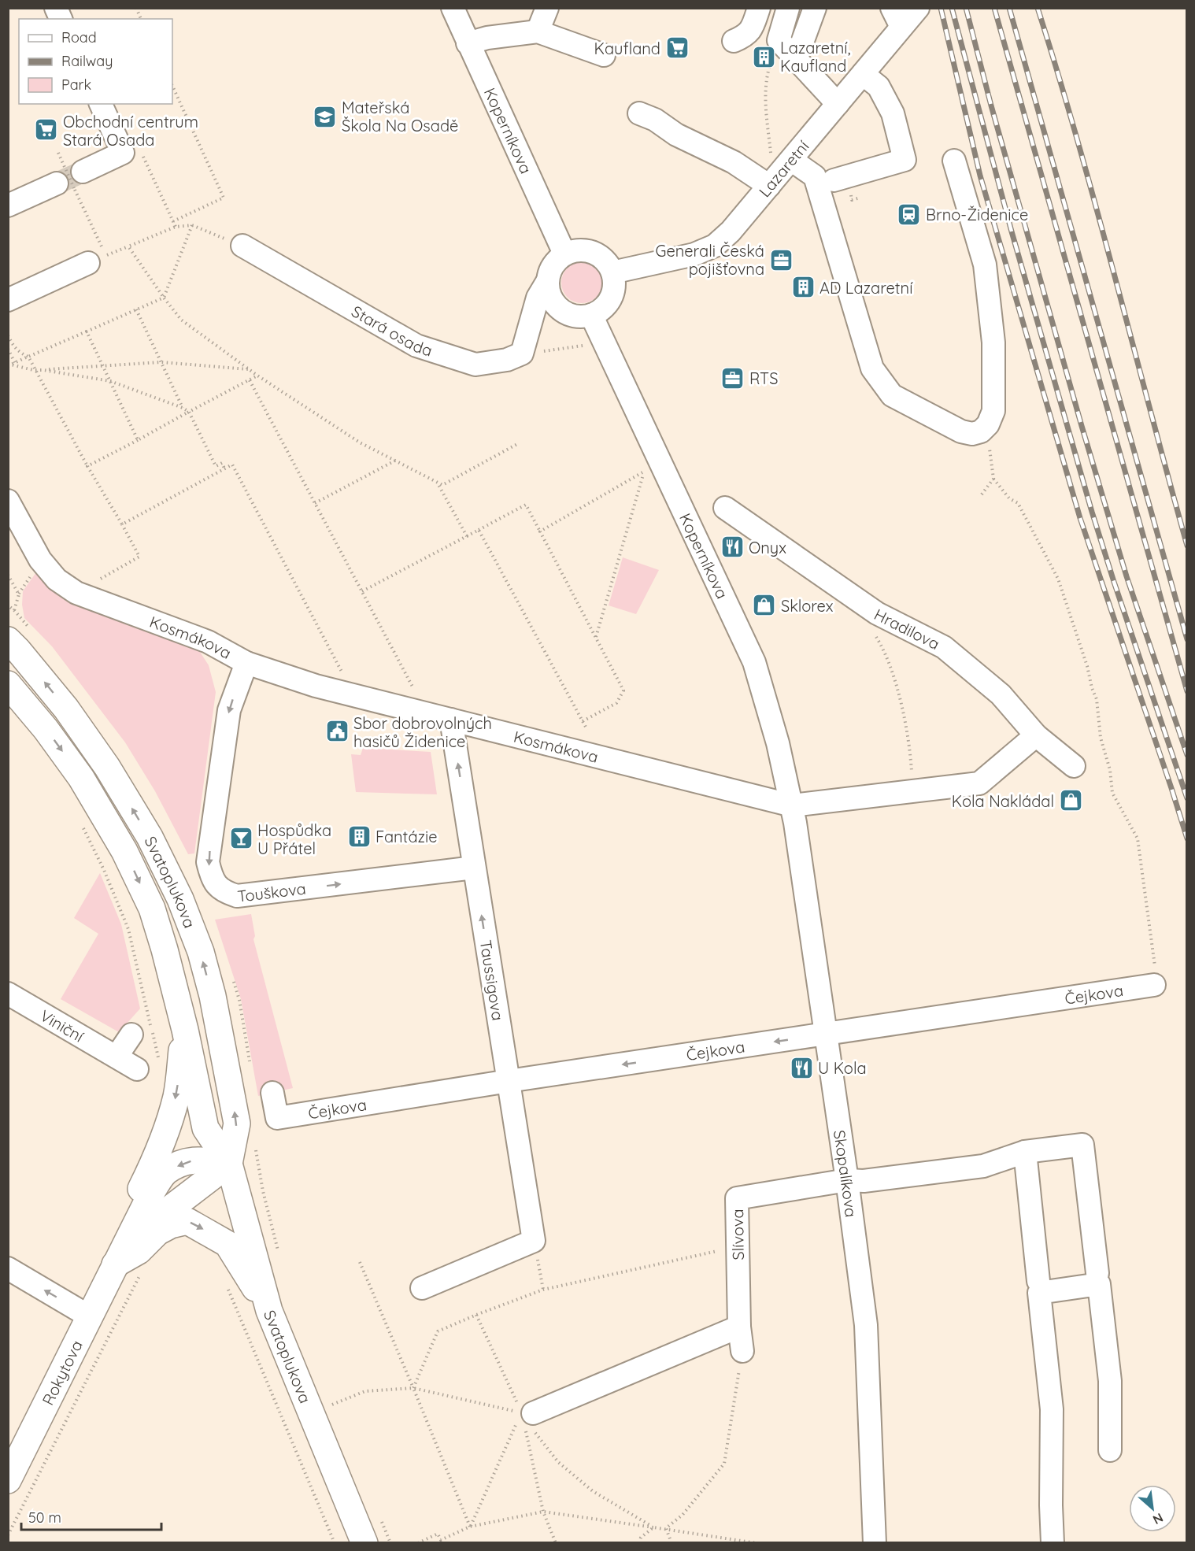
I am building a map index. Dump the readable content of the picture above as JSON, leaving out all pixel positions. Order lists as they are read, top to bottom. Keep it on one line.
{"streets":{"main road":["Svatoplukova","Rokytova"],"street":["Koperníkova","Lazaretní","Stará osada","Hradilova","Kosmákova","Touškova","Taussigova","Čejkova","Viniční","Skopalíkova","Slívova"]},"crossings":[["Koperníkova","Lazaretní"],["Koperníkova","Stará osada"],["Koperníkova","Kosmákova"],["Koperníkova","Skopalíkova"],["Lazaretní","Stará osada"],["Hradilova","Kosmákova"],["Kosmákova","Touškova"],["Kosmákova","Taussigova"],["Kosmákova","Skopalíkova"],["Svatoplukova","Rokytova"],["Touškova","Taussigova"],["Taussigova","Čejkova"],["Čejkova","Skopalíkova"],["Skopalíkova","Slívova"]],"one_way":["Taussigova","Čejkova"],"places":{"supermarket":["Kaufland","Obchodní centrum Stará Osada"],"building":["Lazaretní, Kaufland","AD Lazaretní","Fantázie"],"school or university":["Mateřská Škola Na Osadě"],"station":["Brno-Židenice"],"office":["Generali Česká pojišťovna","RTS"],"restaurant":["Onyx","U Kola"],"shop":["Sklorex","Kola Nakládal"],"public building":["Sbor dobrovolných hasičů Židenice"],"bar":["Hospůdka U Přátel"]},"legend":["Road","Railway","Park"],"scale_bar":"50 m","north":"bottom right"}
